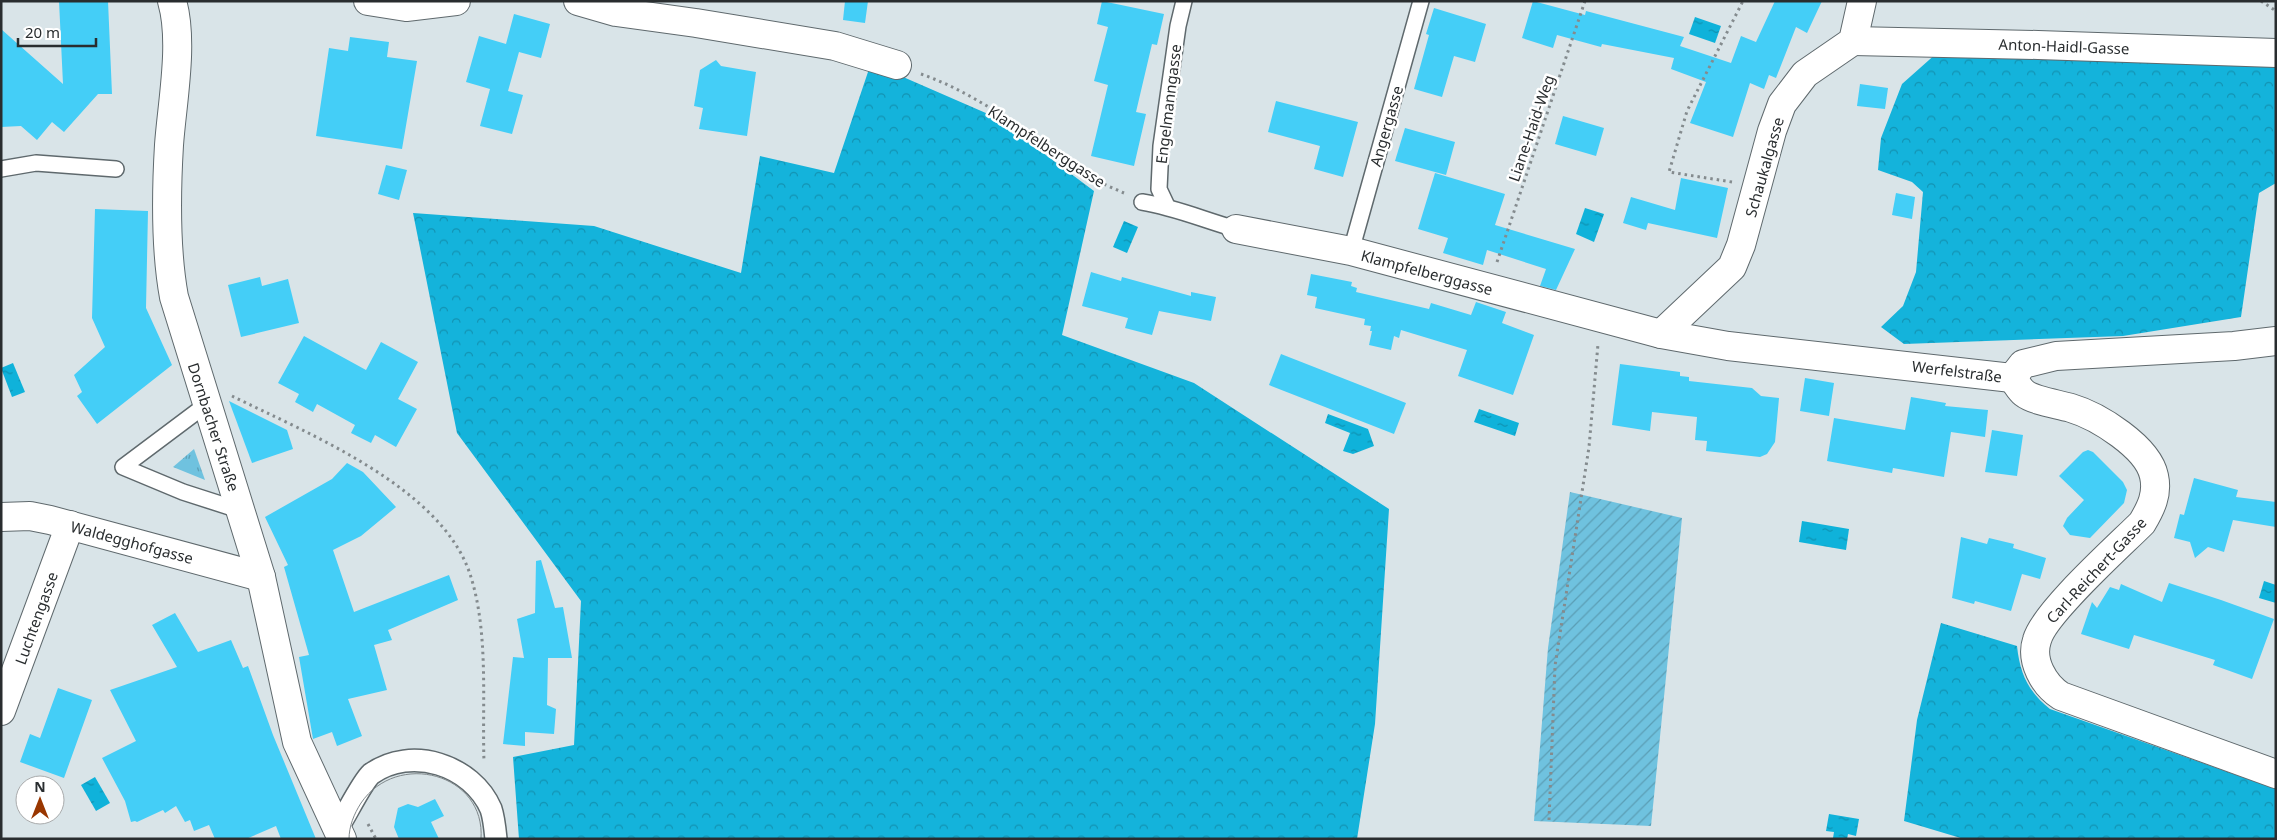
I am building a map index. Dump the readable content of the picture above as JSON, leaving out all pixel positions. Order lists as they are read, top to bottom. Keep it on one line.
{"streets":{"street":["Anton-Haidl-Gasse","Klampfelberggasse","Schaukalgasse","Werfelstraße","Dornbacher Straße","Waldegghofgasse","Carl-Reichert-Gasse","Luchtengasse"],"lane":["Engelmanngasse","Angergasse"],"path":["Liane-Haid-Weg"]},"crossings":[["Anton-Haidl-Gasse","Schaukalgasse"],["Engelmanngasse","Klampfelberggasse"],["Angergasse","Klampfelberggasse"],["Klampfelberggasse","Schaukalgasse"],["Klampfelberggasse","Werfelstraße"],["Schaukalgasse","Werfelstraße"],["Werfelstraße","Carl-Reichert-Gasse"],["Dornbacher Straße","Waldegghofgasse"],["Waldegghofgasse","Luchtengasse"]],"scale_bar":"20 m","north":"top"}
